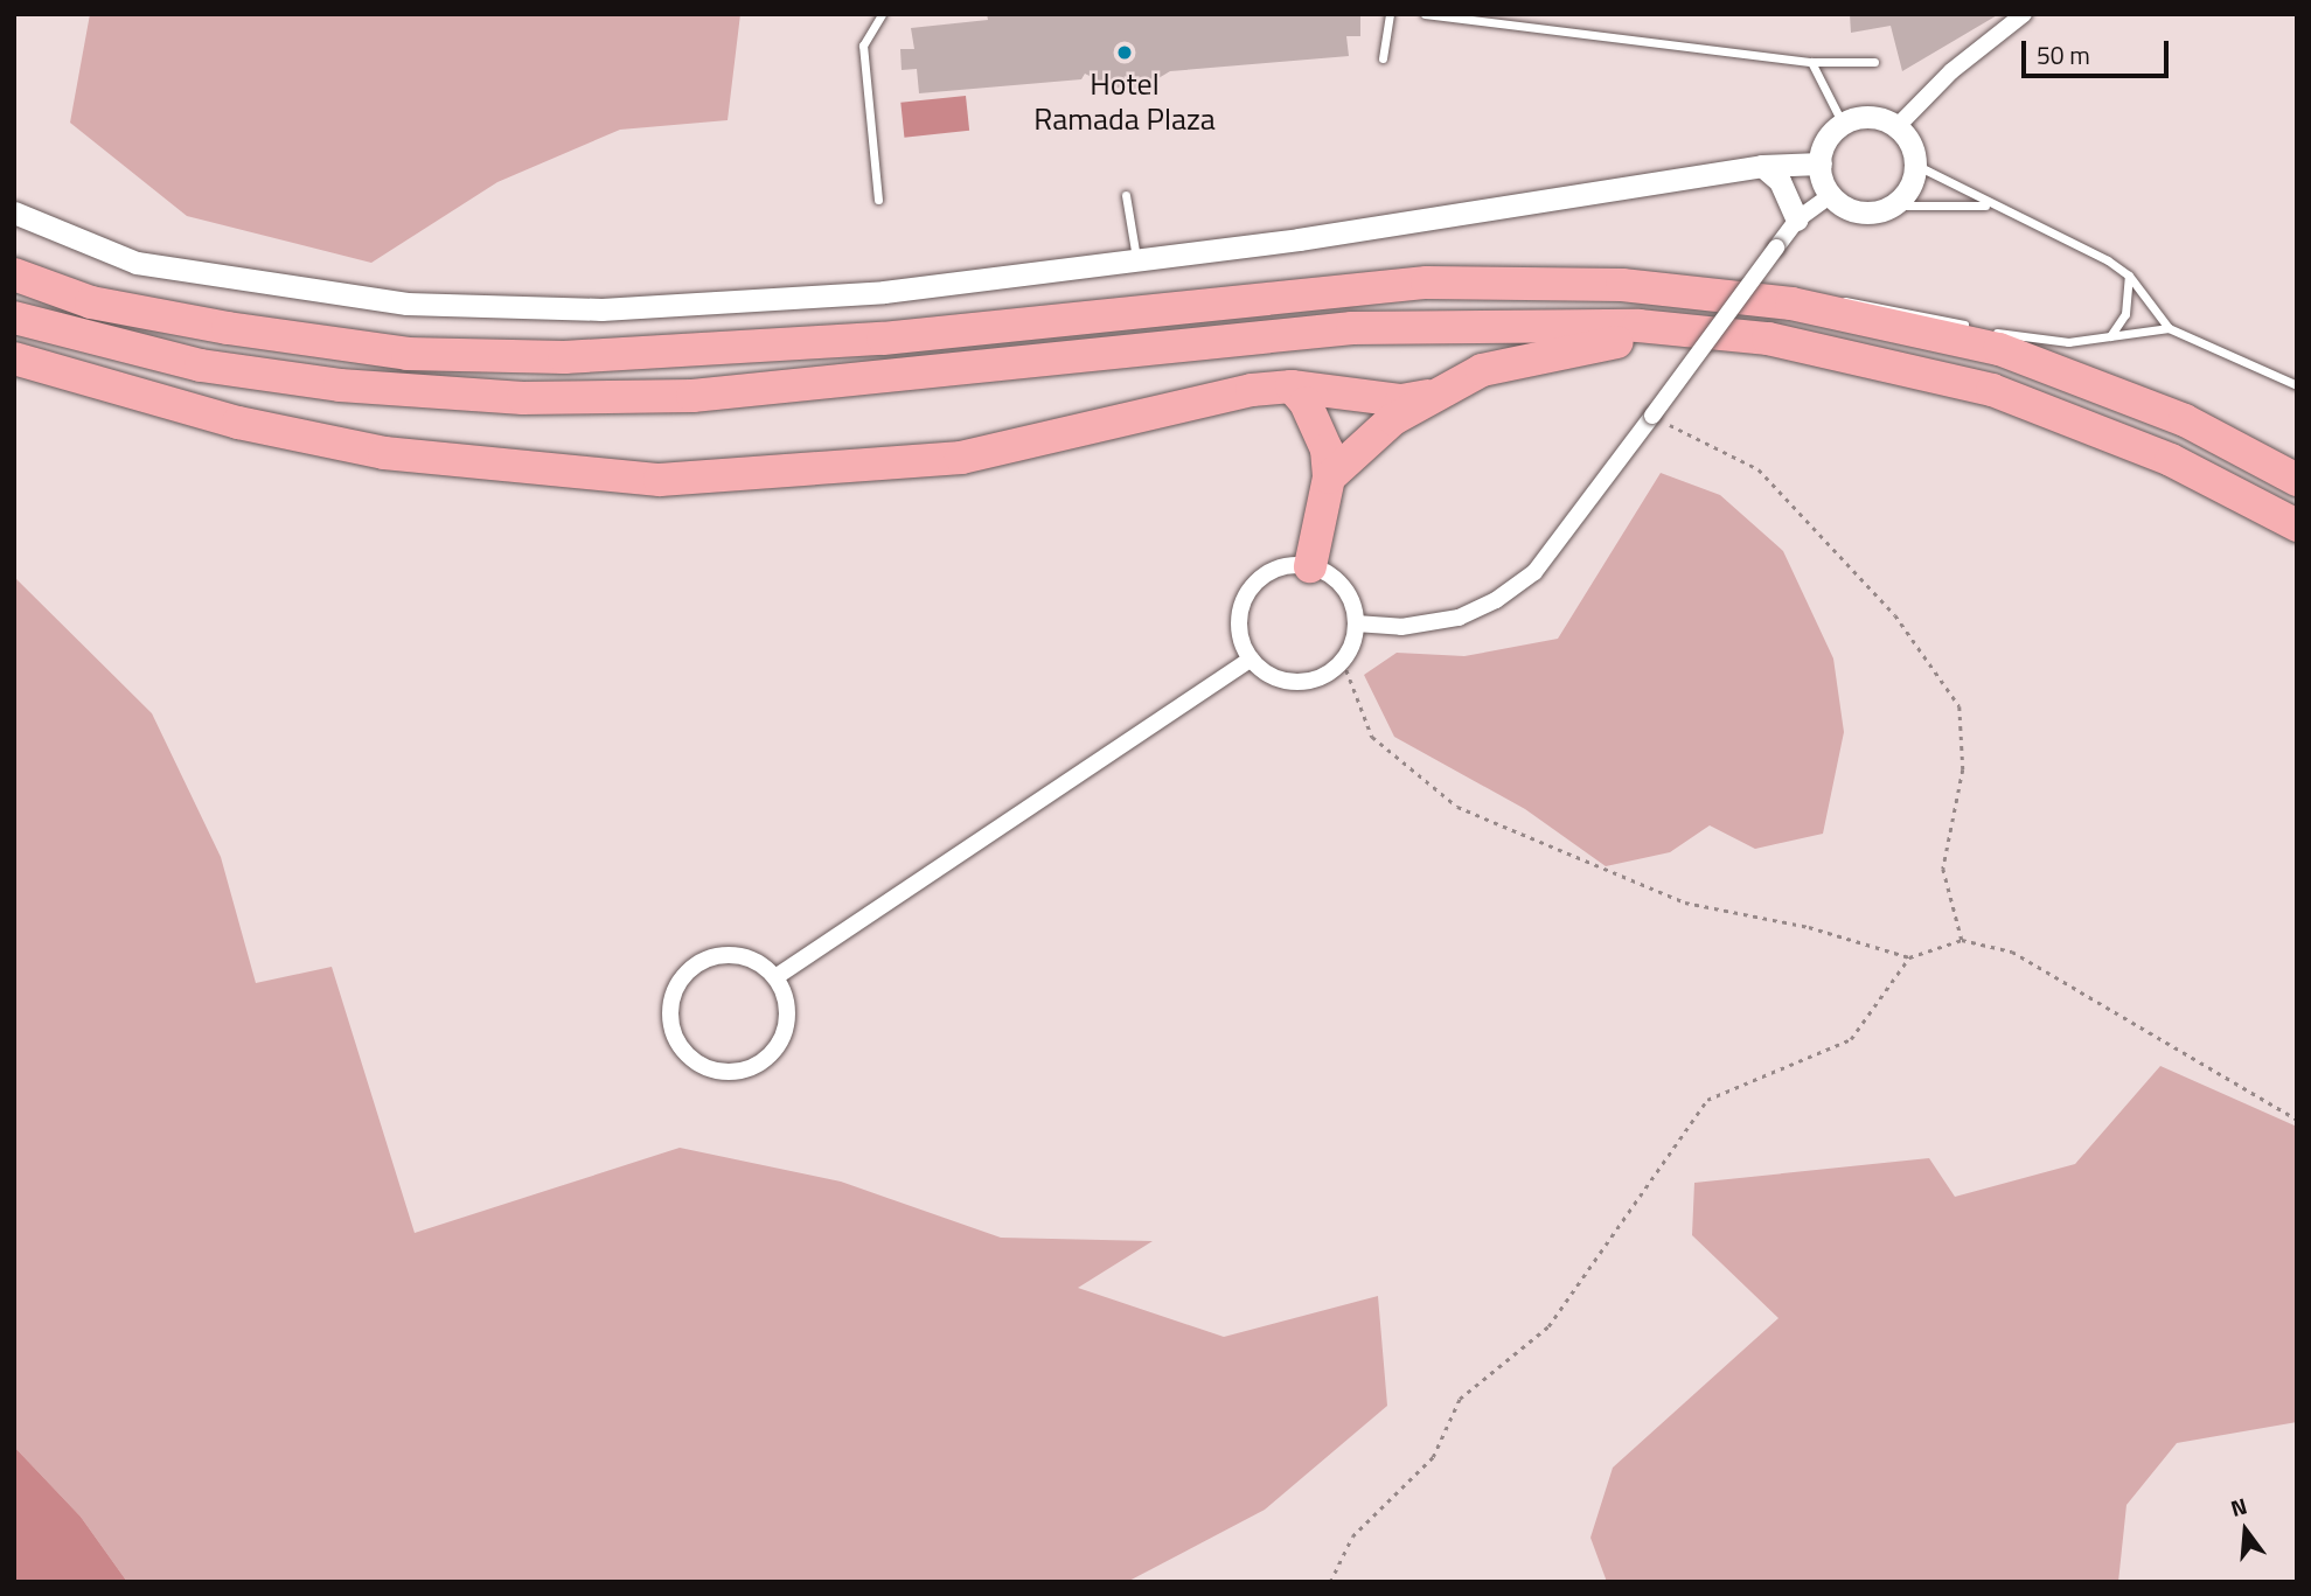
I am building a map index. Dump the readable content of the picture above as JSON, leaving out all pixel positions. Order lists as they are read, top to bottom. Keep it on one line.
{"places":["Hotel Ramada Plaza"],"scale_bar":"50 m","north":"top"}
